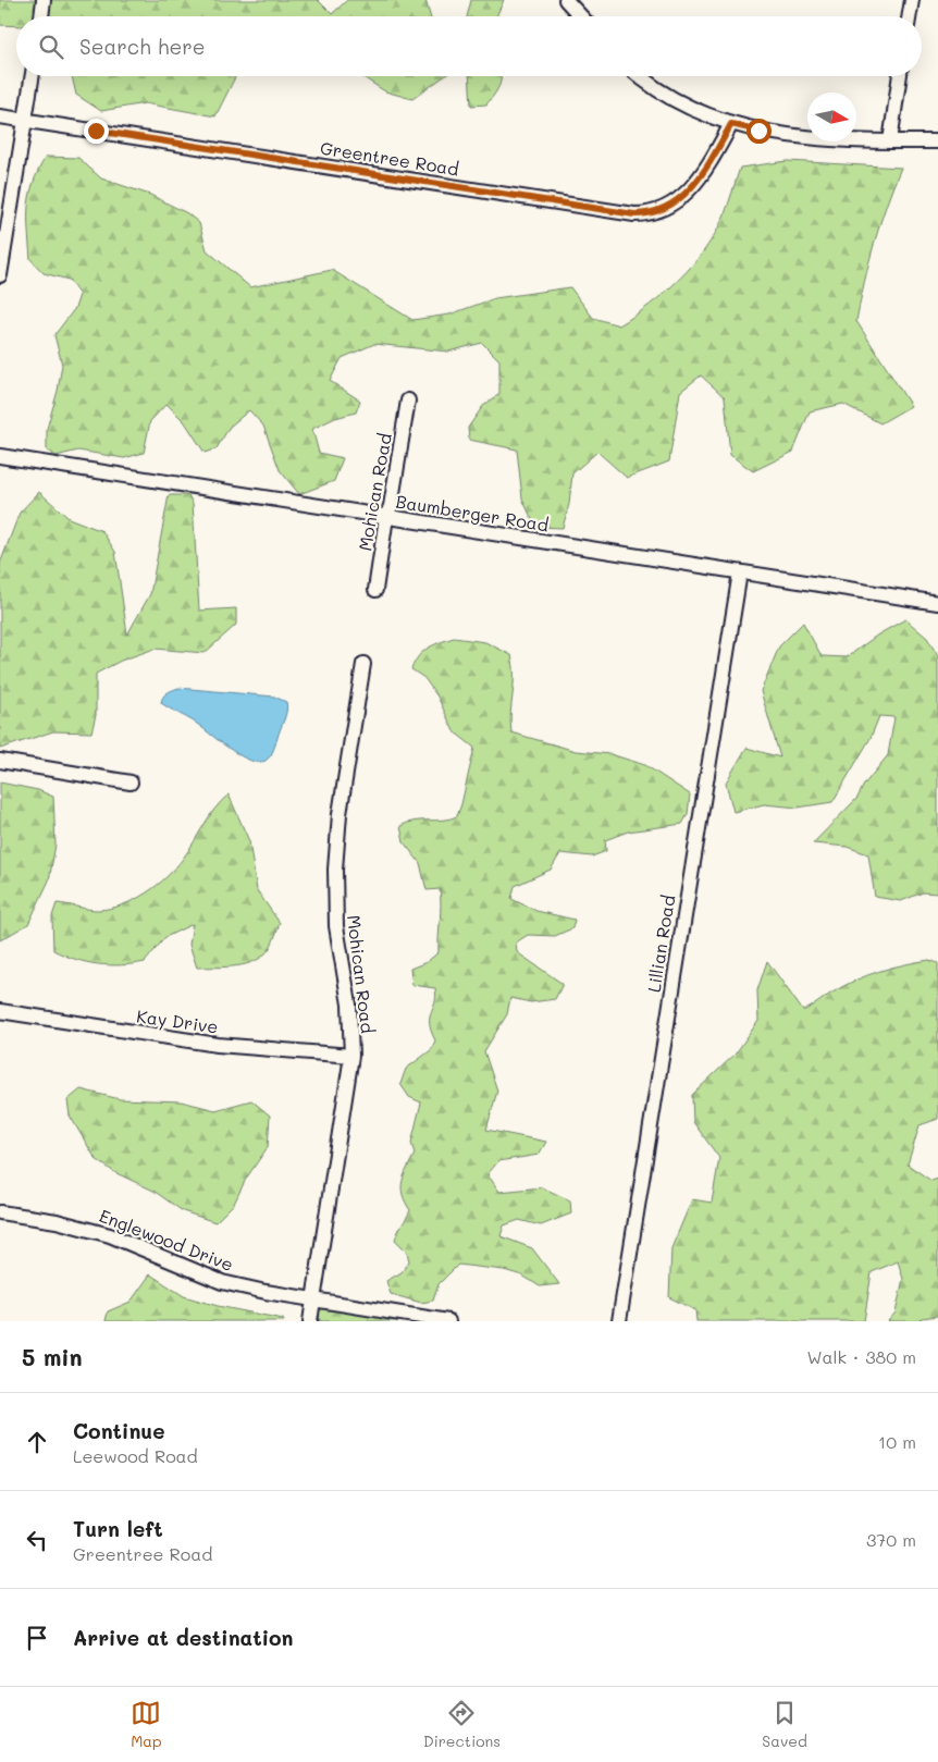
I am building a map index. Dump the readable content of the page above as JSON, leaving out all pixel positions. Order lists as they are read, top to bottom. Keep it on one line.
{"streets":{"street":["Greentree Road","Mohican Road","Baumberger Road","Lillian Road","Kay Drive","Englewood Drive"]},"crossings":[["Mohican Road","Baumberger Road"],["Mohican Road","Kay Drive"],["Mohican Road","Englewood Drive"],["Baumberger Road","Lillian Road"]],"north":"right","page":{"search":"Search here","heading":["5 min","Walk · 380 m"],"list":[["Continue","Leewood Road","10 m"],["Turn left","Greentree Road","370 m"],"Arrive at destination"],"nav":["Map","Directions","Saved"]}}
